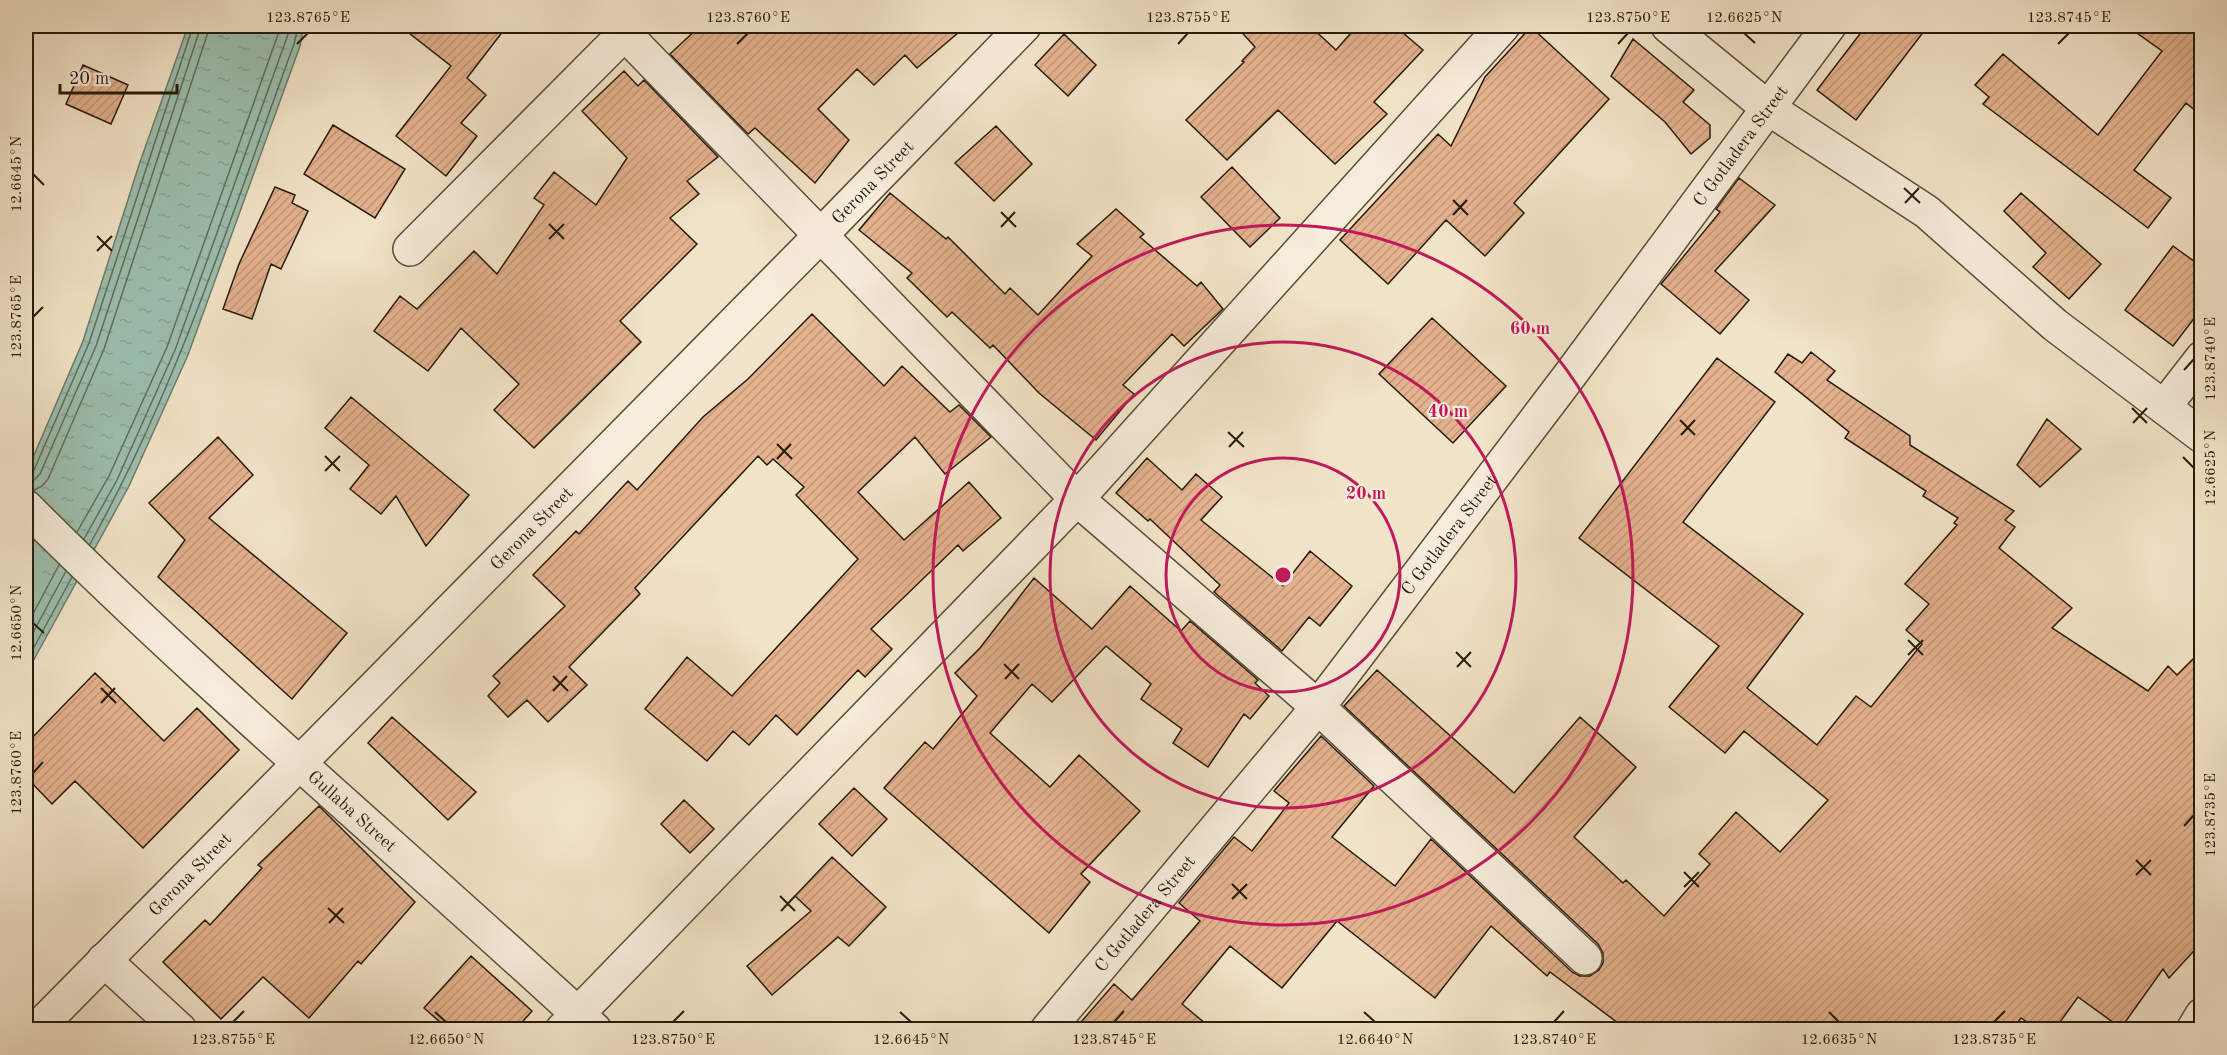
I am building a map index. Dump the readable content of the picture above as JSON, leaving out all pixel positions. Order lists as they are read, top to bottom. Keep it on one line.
{"streets":{"street":["C Gotladera Street","Gerona Street","Gullaba Street"]},"crossings":[["Gerona Street","Gullaba Street"]],"scale_bar":"20 m","coordinates":["123.8765°E","123.8760°E","123.8755°E","123.8750°E","12.6625°N","123.8745°E","12.6645°N","123.8740°E","12.6650°N","123.8735°E","12.6640°N","12.6635°N"],"rings":["60 m","40 m","20 m"]}
